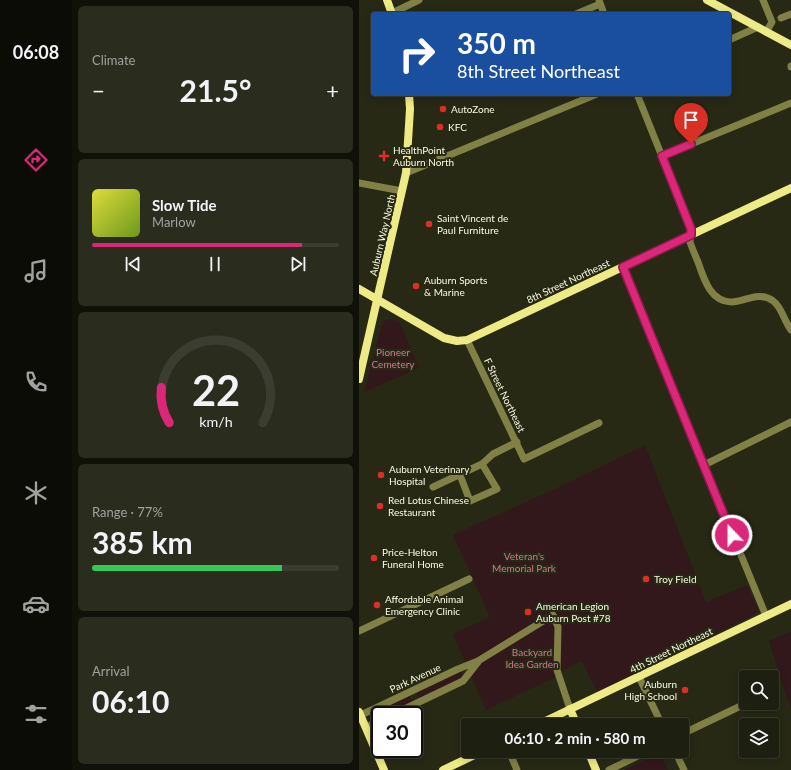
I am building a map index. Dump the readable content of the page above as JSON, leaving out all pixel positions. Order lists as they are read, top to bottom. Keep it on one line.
{"streets":{"street":["Auburn Way North","8th Street Northeast","F Street Northeast","4th Street Northeast","Park Avenue"]},"crossings":[["Auburn Way North","8th Street Northeast"],["8th Street Northeast","F Street Northeast"],["4th Street Northeast","Park Avenue"]],"parks":["Pioneer Cemetery","Veteran's Memorial Park","Backyard Idea Garden"],"places":{"other":["AutoZone","KFC","Saint Vincent de Paul Furniture","Auburn Sports & Marine","Auburn Veterinary Hospital","Red Lotus Chinese Restaurant","Price-Helton Funeral Home","Troy Field","Affordable Animal Emergency Clinic","American Legion Auburn Post #78","Auburn High School"],"health":["HealthPoint Auburn North"]},"page":{"tabs":"06:08","tile":["Climate",["Range · 77%","385 km"],["Arrival","06:10"]],"turn":["350 m","8th Street Northeast"],"heat":["−","21.5°","+"],"song":["Slow Tide","Marlow"],"limit":"30","trip":"06:10 · 2 min · 580 m","gauge":["22","km/h"]}}
